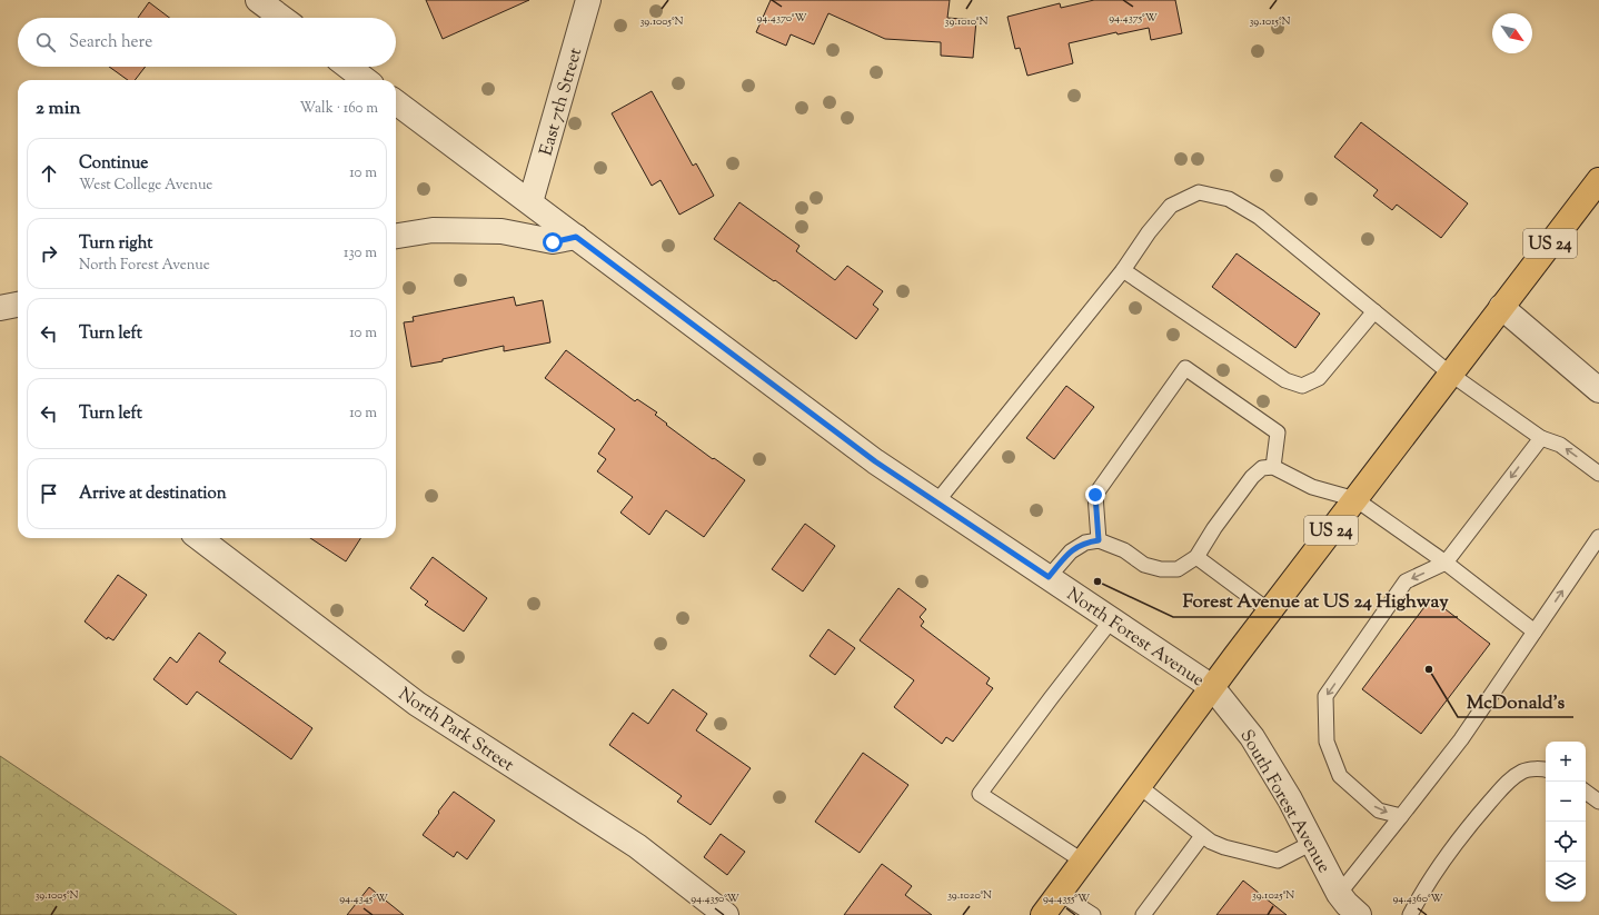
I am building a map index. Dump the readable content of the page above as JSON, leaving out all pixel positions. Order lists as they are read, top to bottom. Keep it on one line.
{"streets":{"main road":["US 24"],"street":["East 7th Street","North Forest Avenue","North Park Street","South Forest Avenue"]},"crossings":[["East 7th Street","North Forest Avenue"],["US 24","North Forest Avenue"],["US 24","South Forest Avenue"],["North Forest Avenue","South Forest Avenue"]],"places":["Forest Avenue at US 24 Highway","McDonald's"],"north":"bottom right","page":{"search":"Search here","heading":["2 min","Walk · 160 m"],"list":[["Continue","West College Avenue","10 m"],["Turn right","North Forest Avenue","130 m"],["Turn left","10 m"],["Turn left","10 m"],"Arrive at destination"],"map_buttons":["+","−"]},"coordinates":["94.4375°W","94.4370°W","39.1005°N","39.1010°N","39.1015°N","39.1020°N","39.1025°N","94.4345°W","94.4350°W","94.4355°W","94.4360°W"]}
